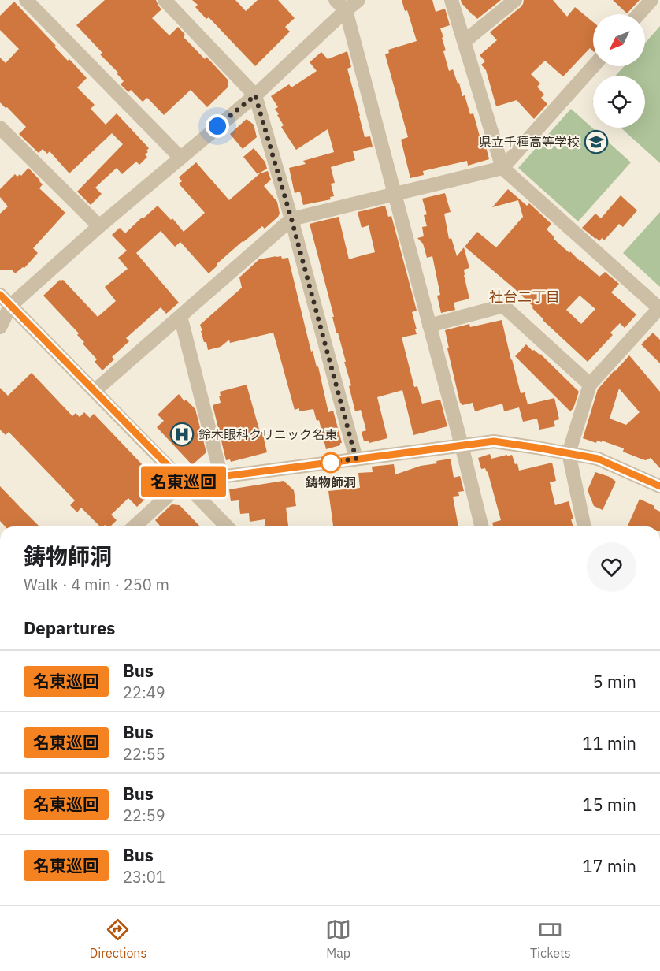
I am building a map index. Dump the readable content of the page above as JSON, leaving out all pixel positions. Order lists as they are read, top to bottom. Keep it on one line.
{"districts":["社台二丁目"],"places":{"school or university":["県立千種高等学校"],"hospital":["鈴木眼科クリニック名東"],"other":["鋳物師洞"]},"lines":["bus line 名東巡回"],"north":"bottom left","page":{"on_map":"名東巡回","heading":[["鋳物師洞","Walk · 4 min · 250 m"],"Departures"],"list":[{"mark":"名東巡回","name":"Bus","note":"22:49","value":"5 min"},{"mark":"名東巡回","name":"Bus","note":"22:55","value":"11 min"},{"mark":"名東巡回","name":"Bus","note":"22:59","value":"15 min"},{"mark":"名東巡回","name":"Bus","note":"23:01","value":"17 min"}],"tabs":["Directions","Map","Tickets"]}}
